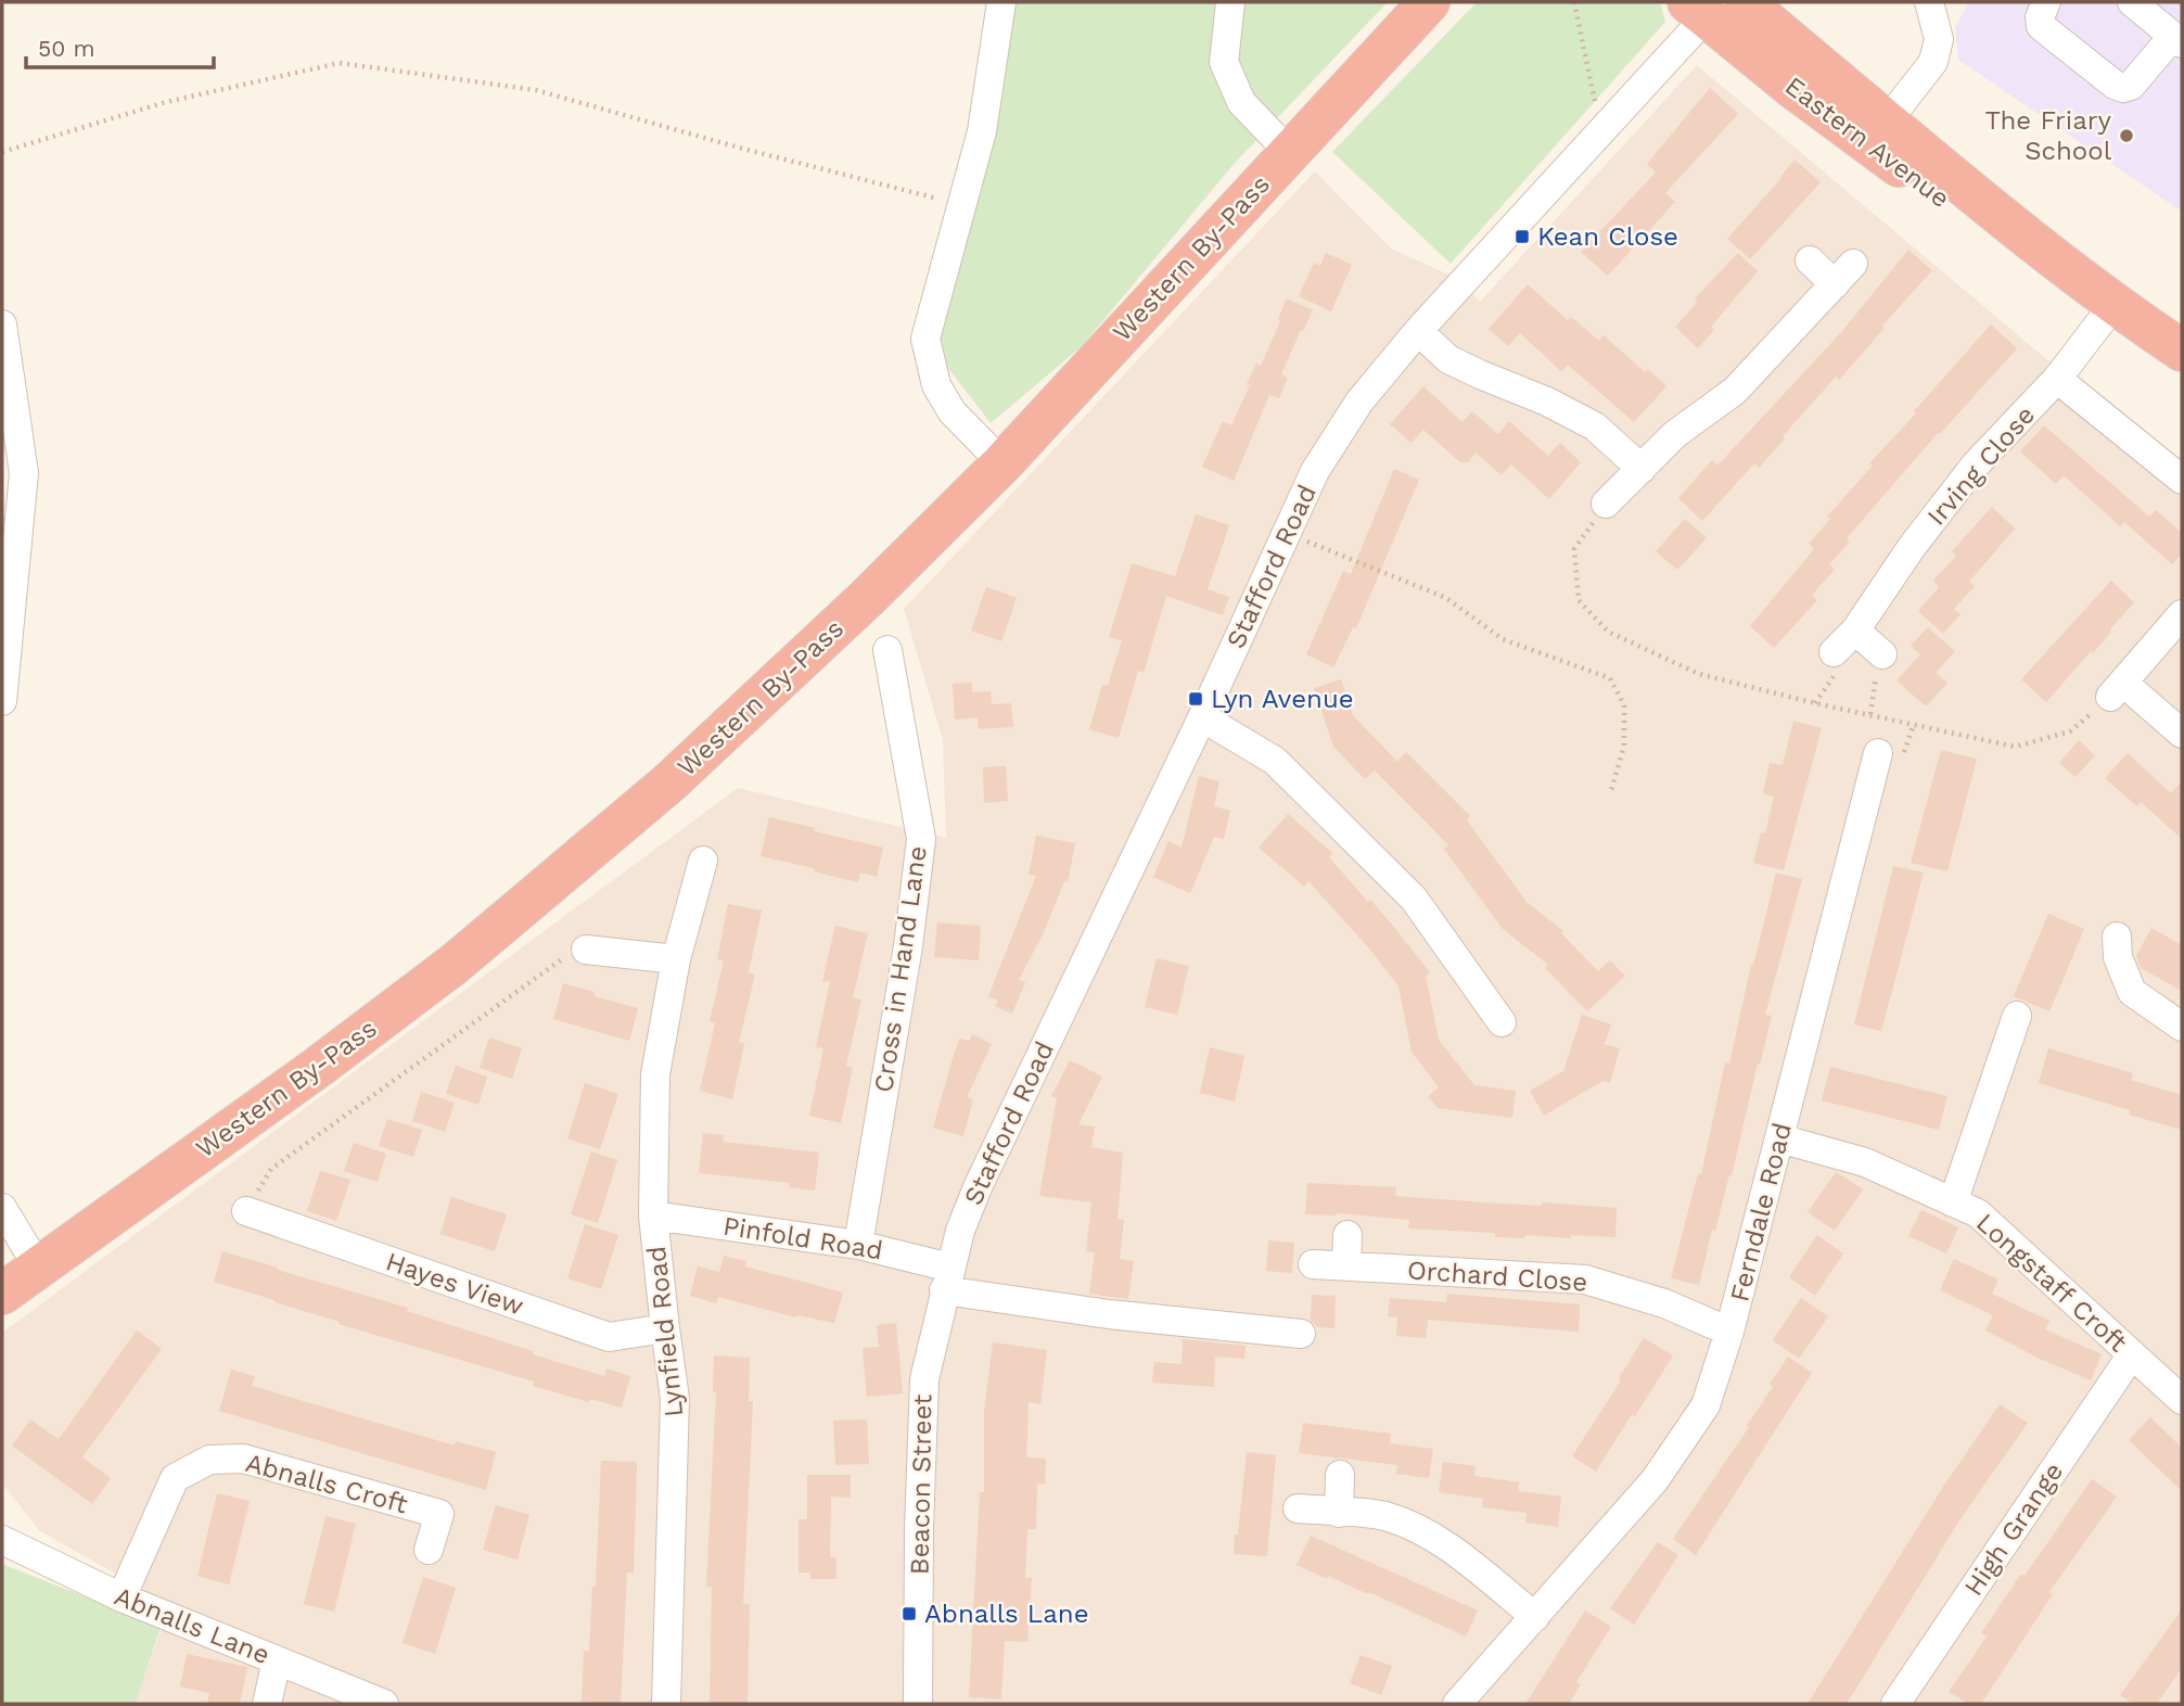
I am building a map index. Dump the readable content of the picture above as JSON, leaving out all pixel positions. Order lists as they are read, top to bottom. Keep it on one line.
{"streets":{"highway":["Eastern Avenue","Western By-Pass"],"street":["Irving Close","Stafford Road","Cross in Hand Lane","Ferndale Road","Pinfold Road","Orchard Close","Longstaff Croft","Hayes View","Lynfield Road","Abnalls Croft","Beacon Street","High Grange","Abnalls Lane"]},"crossings":[["Eastern Avenue","Irving Close"],["Eastern Avenue","Stafford Road"],["Stafford Road","Pinfold Road"],["Stafford Road","Beacon Street"],["Cross in Hand Lane","Pinfold Road"],["Ferndale Road","Orchard Close"],["Ferndale Road","Longstaff Croft"],["Pinfold Road","Lynfield Road"],["Pinfold Road","Beacon Street"],["Longstaff Croft","High Grange"],["Hayes View","Lynfield Road"],["Abnalls Croft","Abnalls Lane"]],"places":{"other":["The Friary School"],"transit":["Kean Close","Lyn Avenue","Abnalls Lane"]},"scale_bar":"50 m"}
